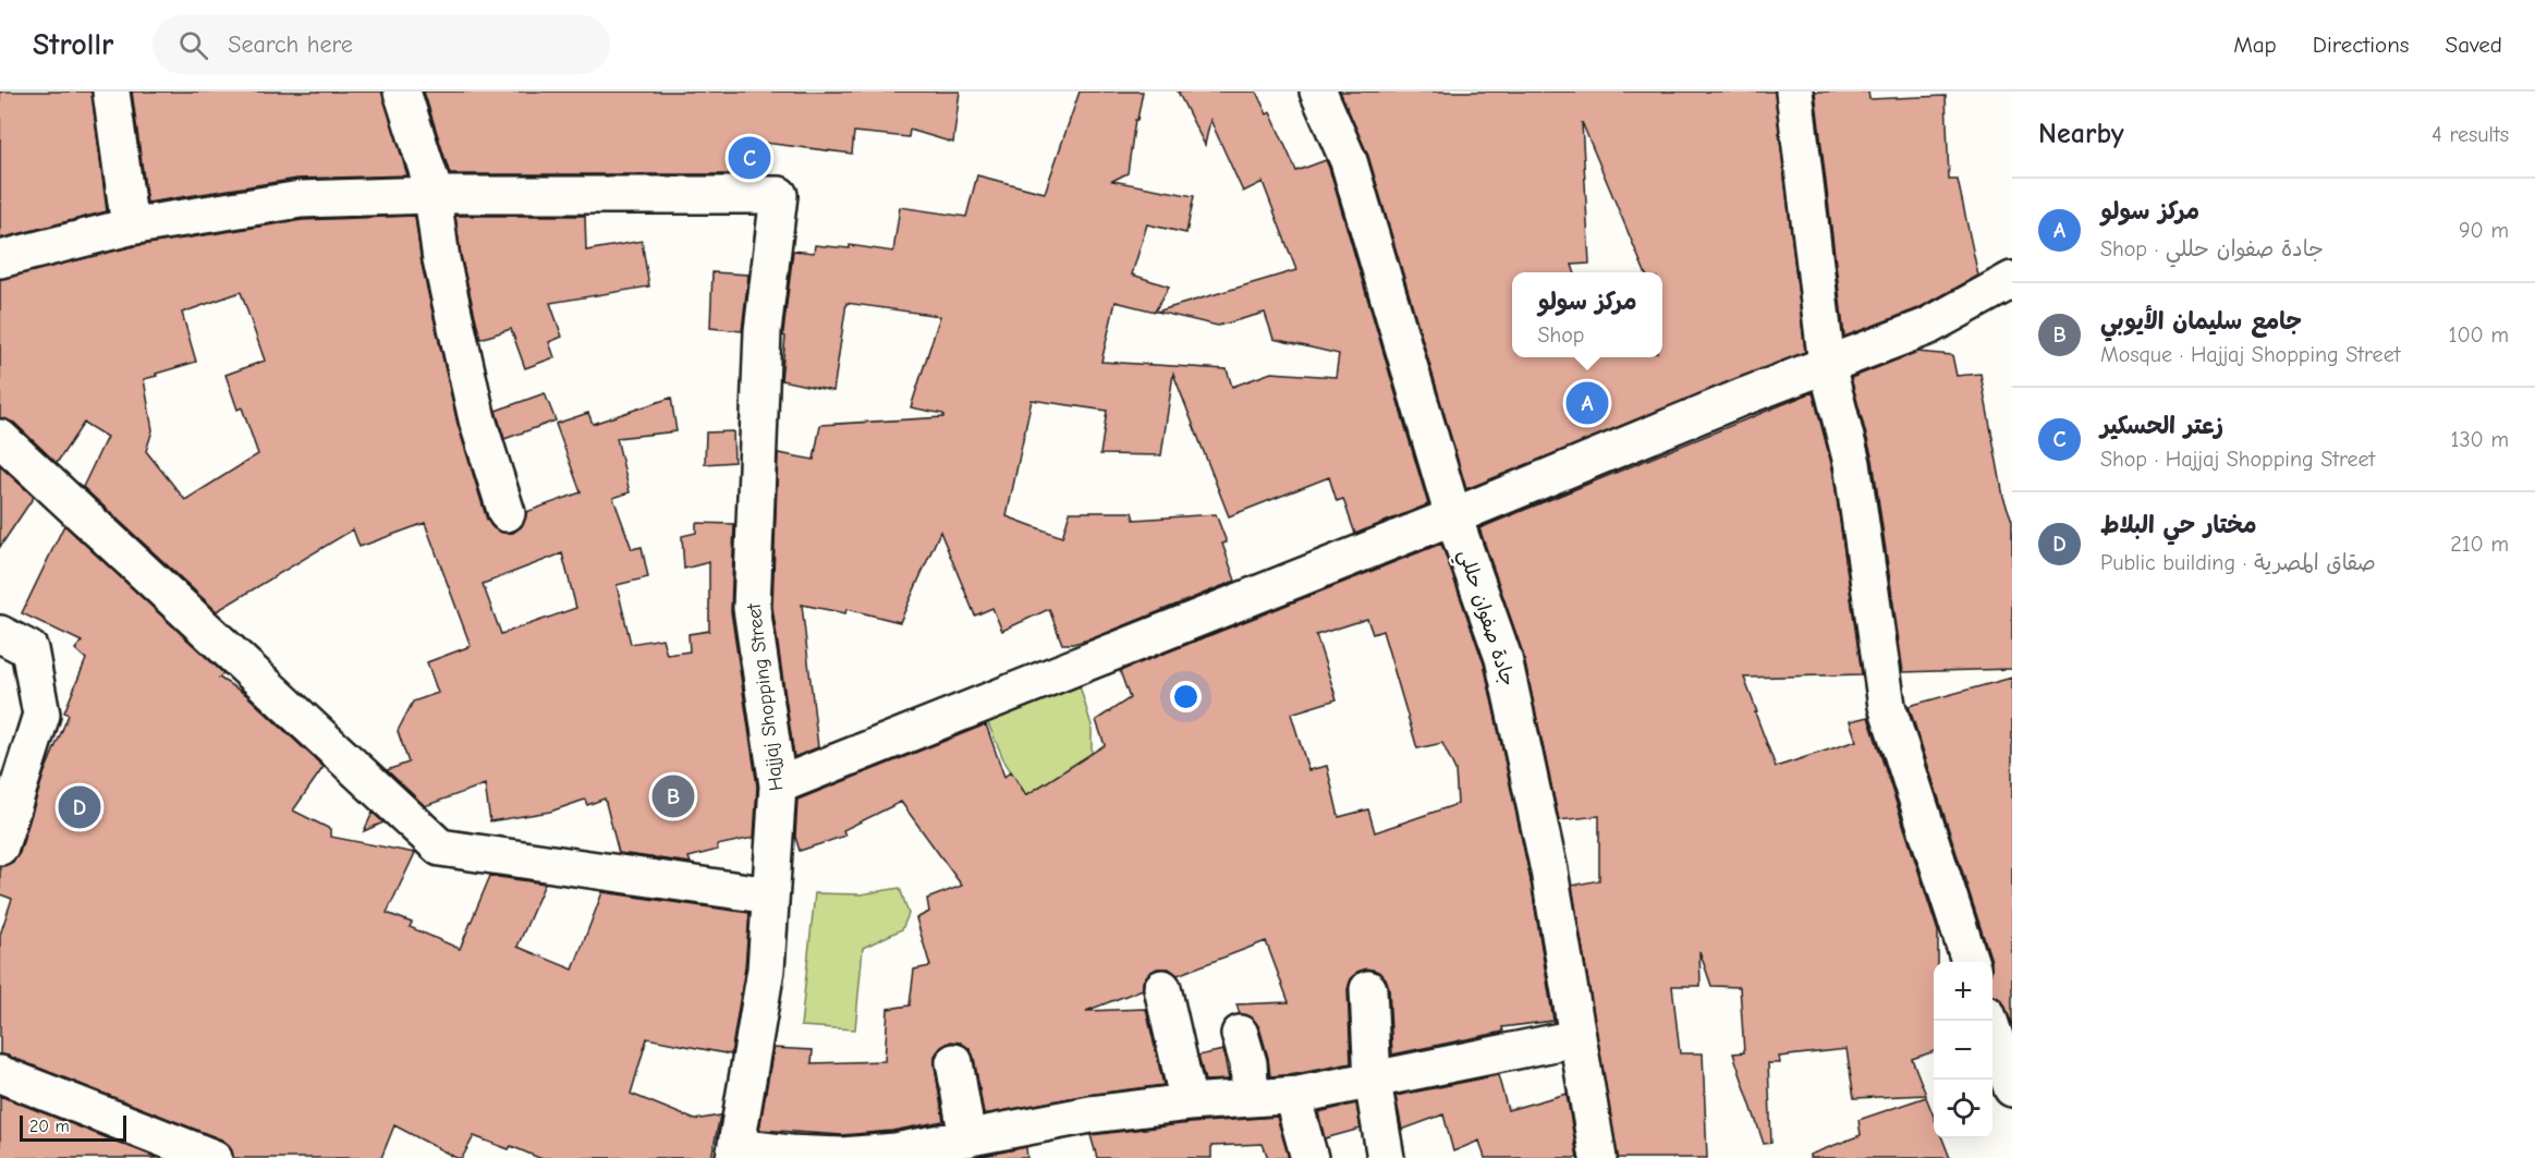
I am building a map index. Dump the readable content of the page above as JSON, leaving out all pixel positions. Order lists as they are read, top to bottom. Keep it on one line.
{"streets":{"street":["جادة صفوان حللي","Hajjaj Shopping Street"]},"scale_bar":"20 m","page":{"header":"Strollr","search":"Search here","nav":["Map","Directions","Saved"],"heading":["Nearby","4 results"],"pins":["C","A","B","D"],"list":[{"mark":"A","name":"مركز سولو","note":"Shop · جادة صفوان حللي","value":"90 m"},{"mark":"B","name":"جامع سليمان الأيوبي","note":"Mosque · Hajjaj Shopping Street","value":"100 m"},{"mark":"C","name":"زعتر الحسكير","note":"Shop · Hajjaj Shopping Street","value":"130 m"},{"mark":"D","name":"مختار حي البلاط","note":"Public building · صقاق المصرية","value":"210 m"}],"popup":["مركز سولو","Shop"],"map_buttons":["+","−"],"scale":"20 m"}}
